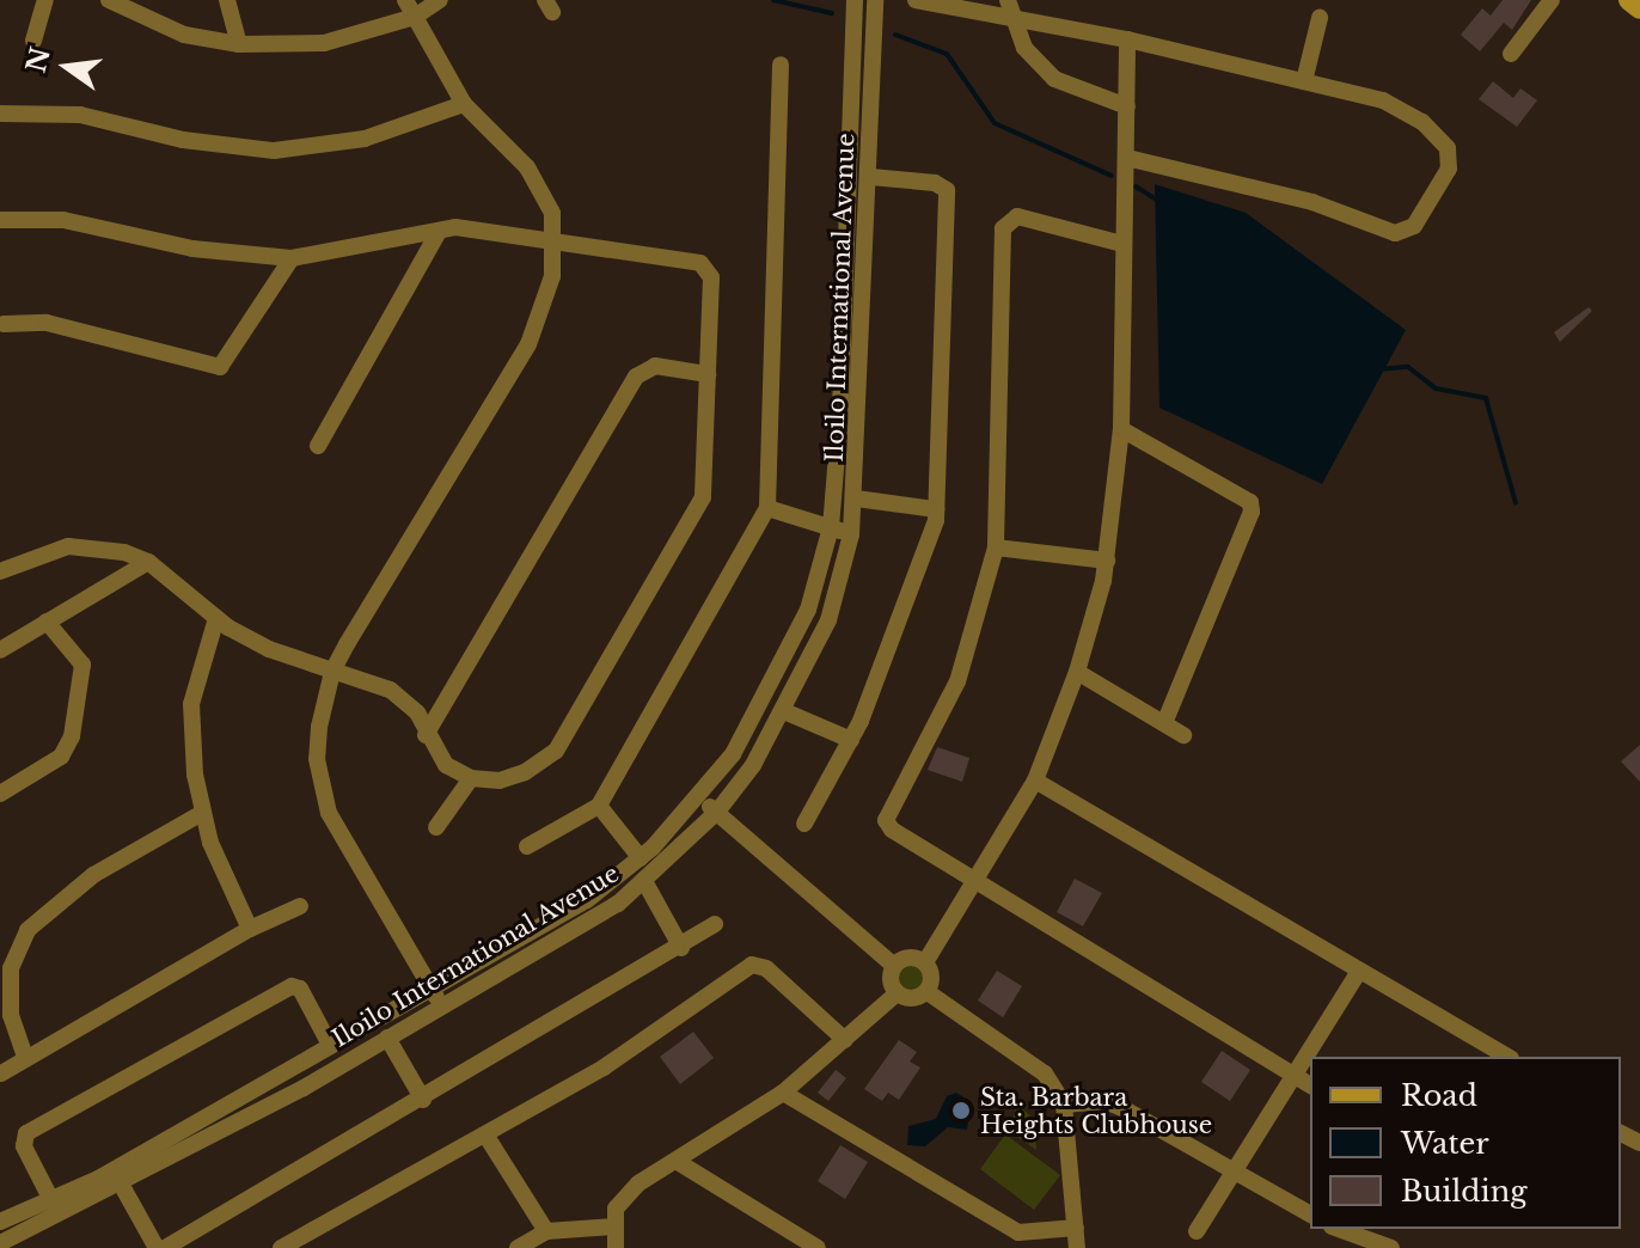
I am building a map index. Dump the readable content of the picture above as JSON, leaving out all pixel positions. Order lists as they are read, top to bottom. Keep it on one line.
{"streets":{"street":["Iloilo International Avenue"]},"places":["Sta. Barbara Heights Clubhouse"],"legend":["Road","Water","Building"],"north":"left"}
